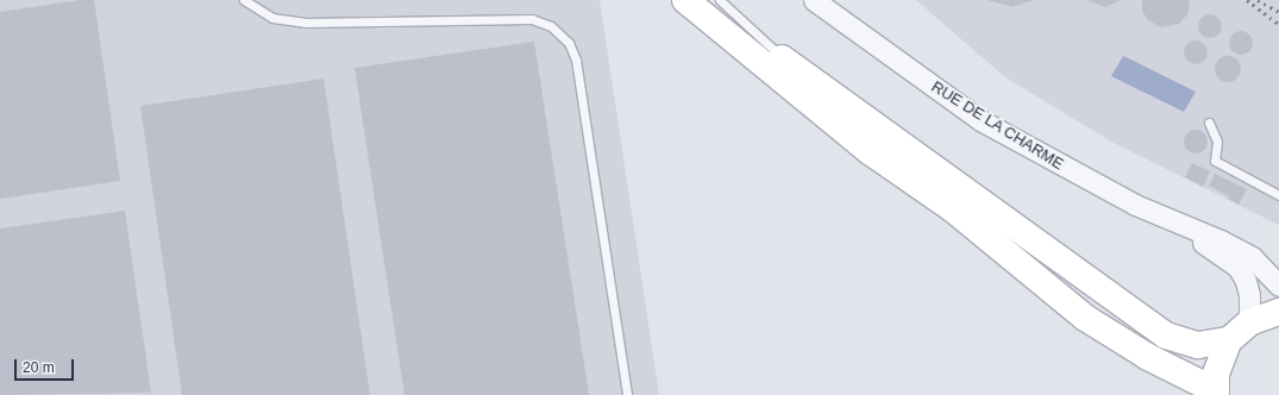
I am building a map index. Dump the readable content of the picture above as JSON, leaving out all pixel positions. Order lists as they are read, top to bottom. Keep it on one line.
{"streets":{"street":["RUE DE LA CHARME"]},"scale_bar":"20 m"}
